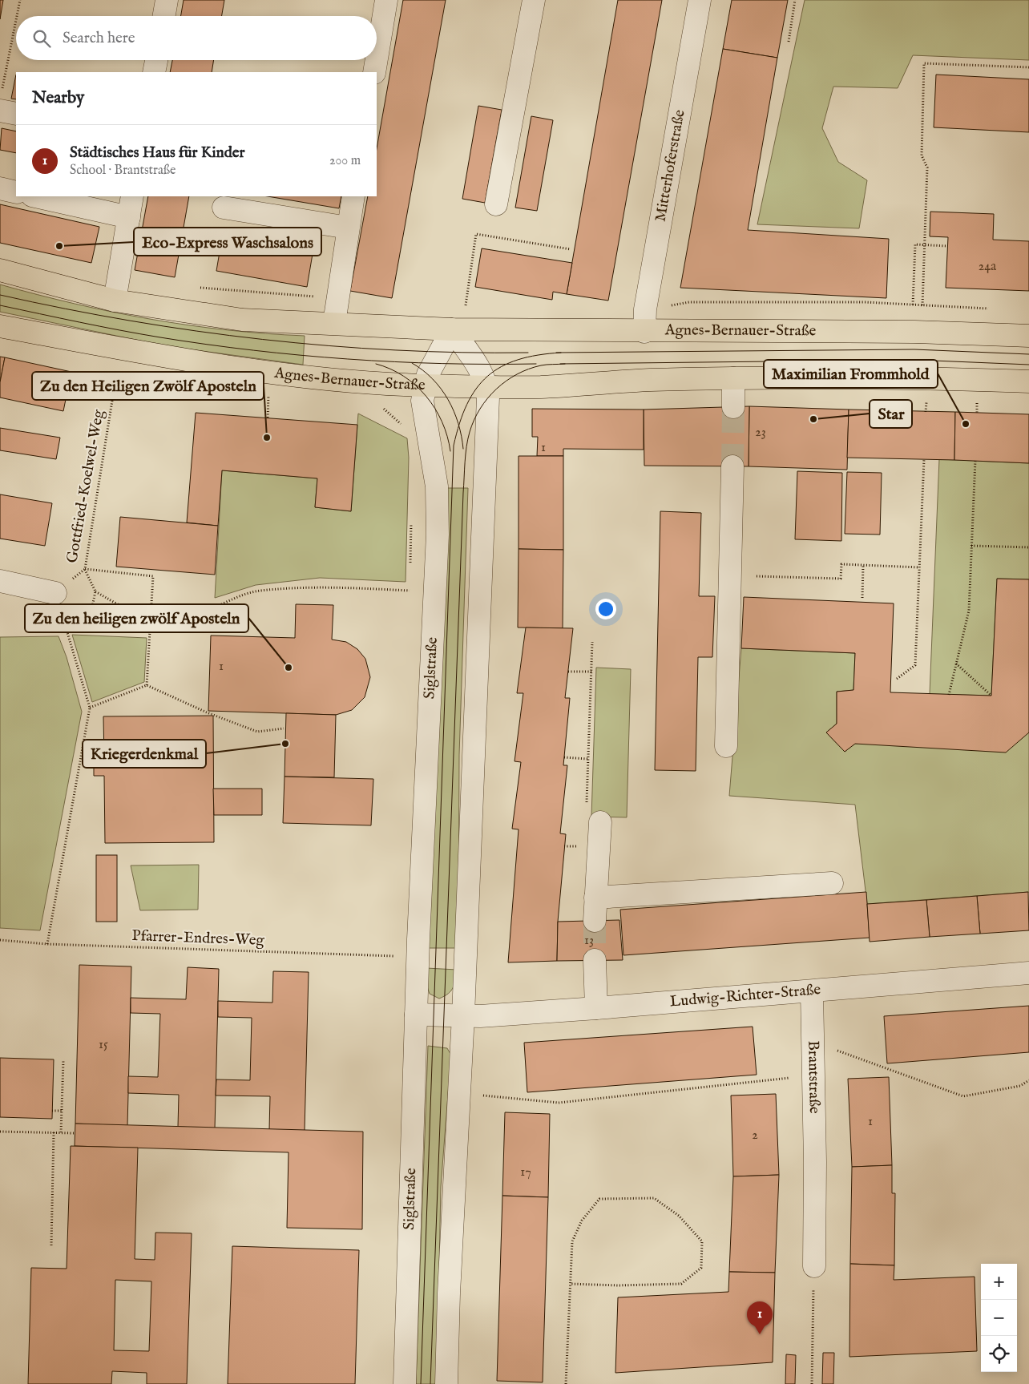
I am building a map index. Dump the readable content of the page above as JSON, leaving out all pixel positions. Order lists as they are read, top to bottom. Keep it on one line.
{"streets":{"main road":["Agnes-Bernauer-Straße"],"street":["Mitterhoferstraße","Siglstraße","Ludwig-Richter-Straße","Brantstraße"],"path":["Gottfried-Koelwel-Weg","Pfarrer-Endres-Weg"]},"crossings":[["Mitterhoferstraße","Agnes-Bernauer-Straße"],["Agnes-Bernauer-Straße","Siglstraße"],["Ludwig-Richter-Straße","Brantstraße"]],"places":["Eco-Express Waschsalons","Star","Maximilian Frommhold","Zu den Heiligen Zwölf Aposteln","Zu den heiligen zwölf Aposteln","Kriegerdenkmal"],"house_numbers":["24a","23","1","1","13","15","1","2","17"],"page":{"search":"Search here","heading":"Nearby","list":[{"mark":"1","name":"Städtisches Haus für Kinder","note":"School · Brantstraße","value":"200 m"}],"map_buttons":["+","−"],"pins":"1"}}
